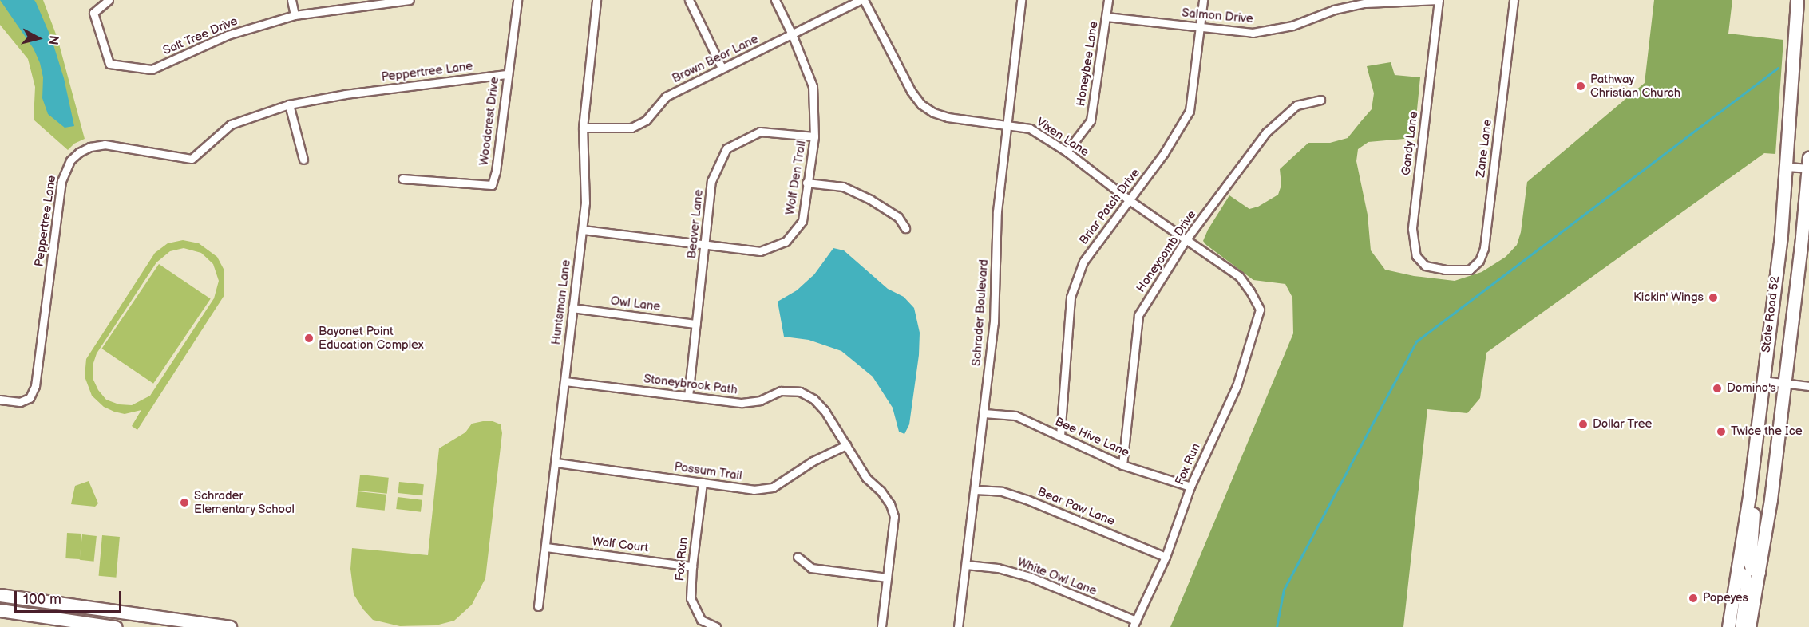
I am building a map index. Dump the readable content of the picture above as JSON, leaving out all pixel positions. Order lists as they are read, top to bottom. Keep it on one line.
{"streets":{"main road":["State Road 52"],"street":["Salmon Drive","Salt Tree Drive","Brown Bear Lane","Honeybee Lane","Peppertree Lane","Woodcrest Drive","Vixen Lane","Gandy Lane","Zane Lane","Wolf Den Trail","Briar Patch Drive","Beaver Lane","Honeycomb Drive","Huntsman Lane","Owl Lane","Schrader Boulevard","Stoneybrook Path","Bee Hive Lane","Fox Run","Possum Trail","Bear Paw Lane","Wolf Court","White Owl Lane"]},"crossings":[["Salmon Drive","Honeybee Lane"],["Salmon Drive","Gandy Lane"],["Salmon Drive","Briar Patch Drive"],["Brown Bear Lane","Vixen Lane"],["Brown Bear Lane","Wolf Den Trail"],["Brown Bear Lane","Huntsman Lane"],["Honeybee Lane","Vixen Lane"],["Peppertree Lane","Woodcrest Drive"],["Vixen Lane","Briar Patch Drive"],["Vixen Lane","Honeycomb Drive"],["Vixen Lane","Schrader Boulevard"],["Vixen Lane","Fox Run"],["Gandy Lane","Zane Lane"],["Wolf Den Trail","Beaver Lane"],["Wolf Den Trail","Huntsman Lane"],["Briar Patch Drive","Bee Hive Lane"],["Beaver Lane","Owl Lane"],["Beaver Lane","Stoneybrook Path"],["Honeycomb Drive","Bee Hive Lane"],["Huntsman Lane","Owl Lane"],["Huntsman Lane","Stoneybrook Path"],["Huntsman Lane","Possum Trail"],["Huntsman Lane","Wolf Court"],["Schrader Boulevard","Bee Hive Lane"],["Schrader Boulevard","Bear Paw Lane"],["Schrader Boulevard","White Owl Lane"],["Stoneybrook Path","Possum Trail"],["Bee Hive Lane","Fox Run"],["Fox Run","Possum Trail"],["Fox Run","Bear Paw Lane"],["Fox Run","Wolf Court"],["Fox Run","White Owl Lane"]],"places":["Pathway Christian Church","Kickin' Wings","Bayonet Point Education Complex","Domino's","Dollar Tree","Twice the Ice","Schrader Elementary School","Popeyes"],"scale_bar":"100 m","north":"right"}
